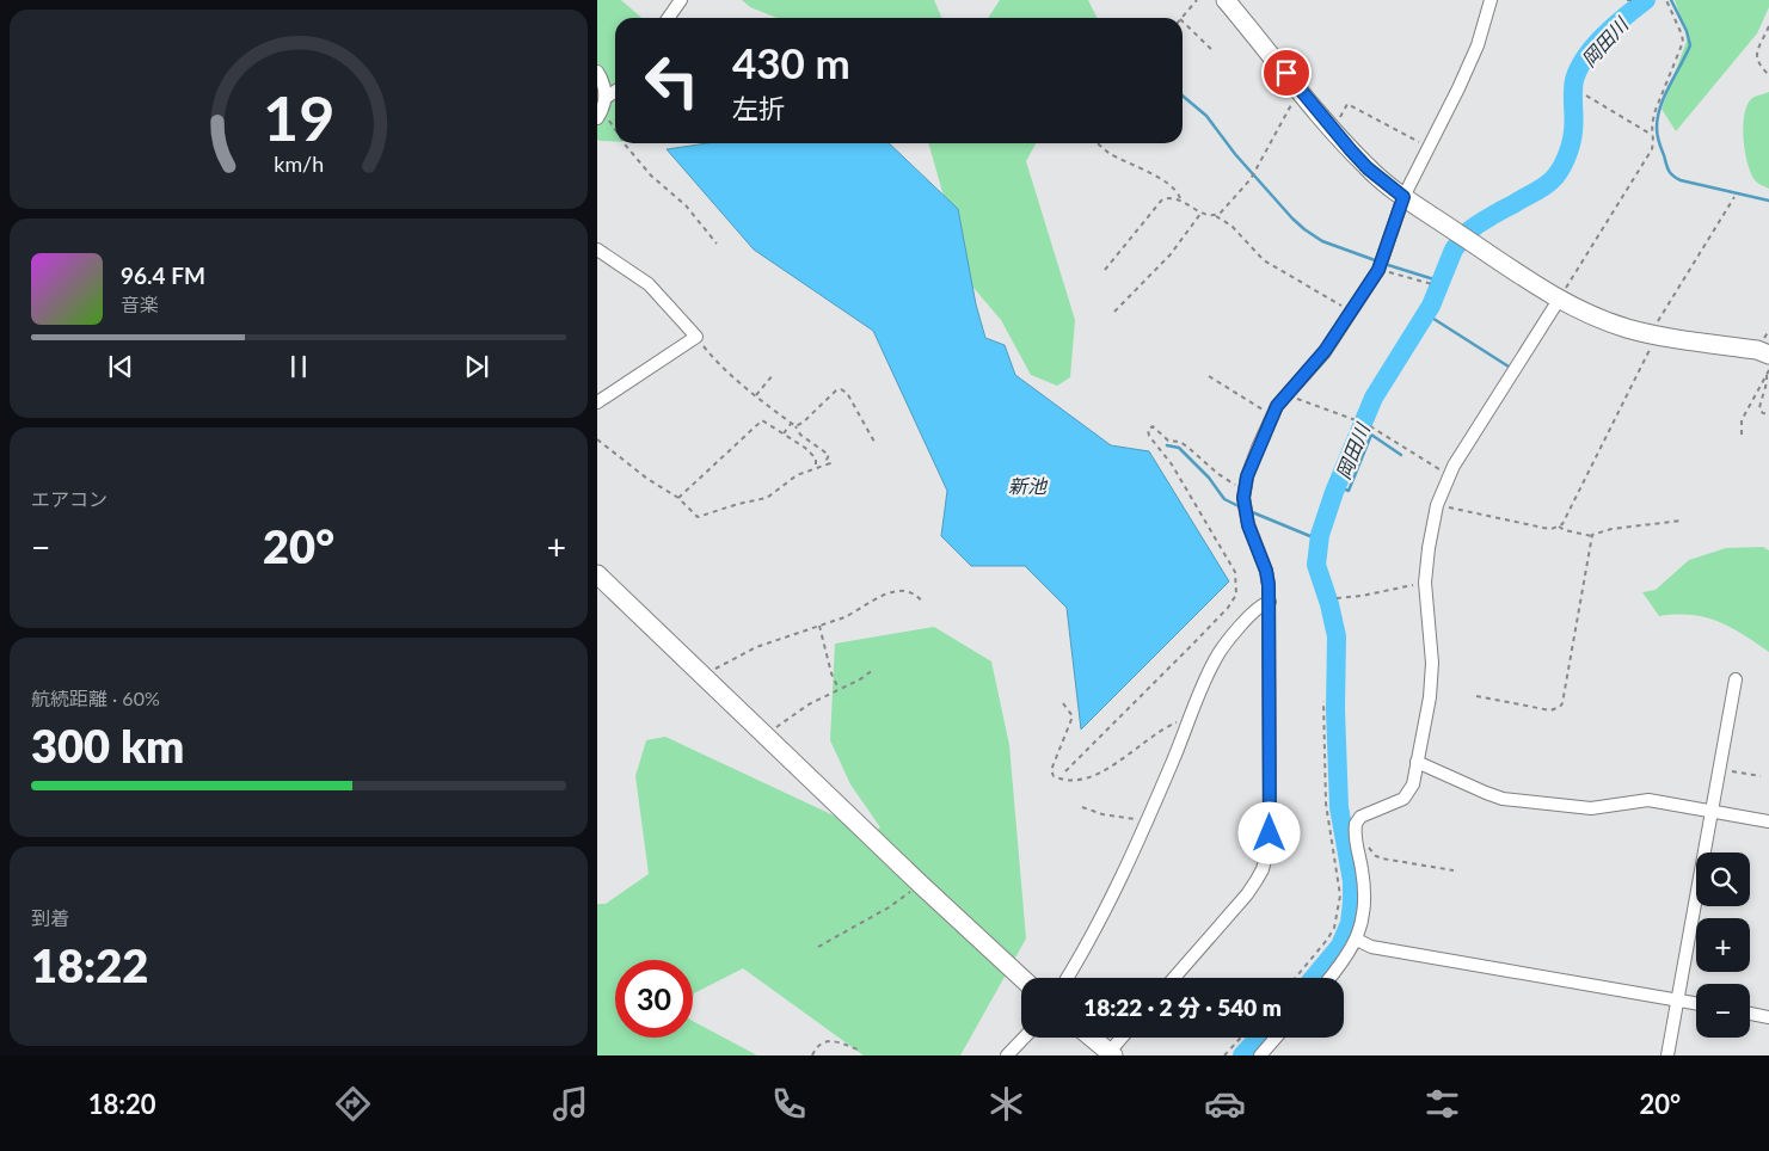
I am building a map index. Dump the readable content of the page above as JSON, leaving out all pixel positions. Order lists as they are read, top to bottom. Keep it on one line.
{"water":["岡田川","新池"],"page":{"turn":["430 m","左折"],"song":["96.4 FM","音楽"],"tile":["エアコン",["航続距離 · 60%","300 km"],["到着","18:22"]],"heat":["−","20°","+"],"map_buttons":["+","−"],"limit":"30","trip":"18:22 · 2 分 · 540 m","tabs":["18:20","20°"],"gauge":["19","km/h"]}}
